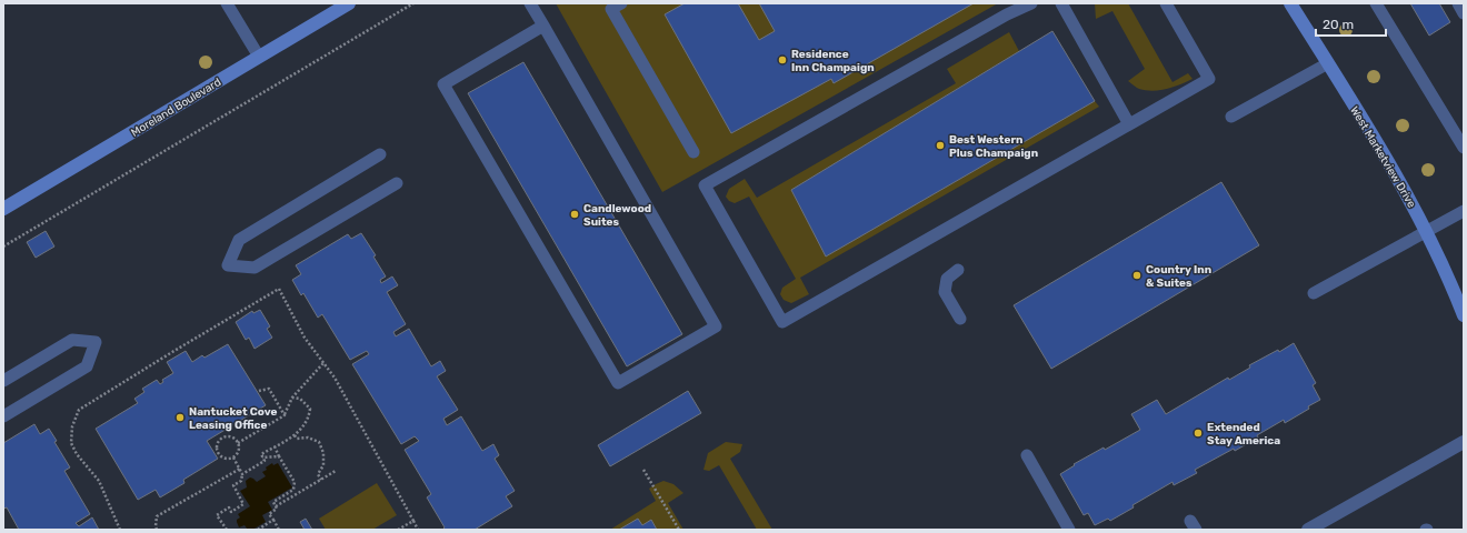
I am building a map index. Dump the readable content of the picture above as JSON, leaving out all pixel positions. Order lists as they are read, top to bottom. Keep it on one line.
{"streets":{"street":["Moreland Boulevard","West Marketview Drive"]},"places":["Residence Inn Champaign","Best Western Plus Champaign","Candlewood Suites","Country Inn & Suites","Nantucket Cove Leasing Office","Extended Stay America"],"scale_bar":"20 m"}
